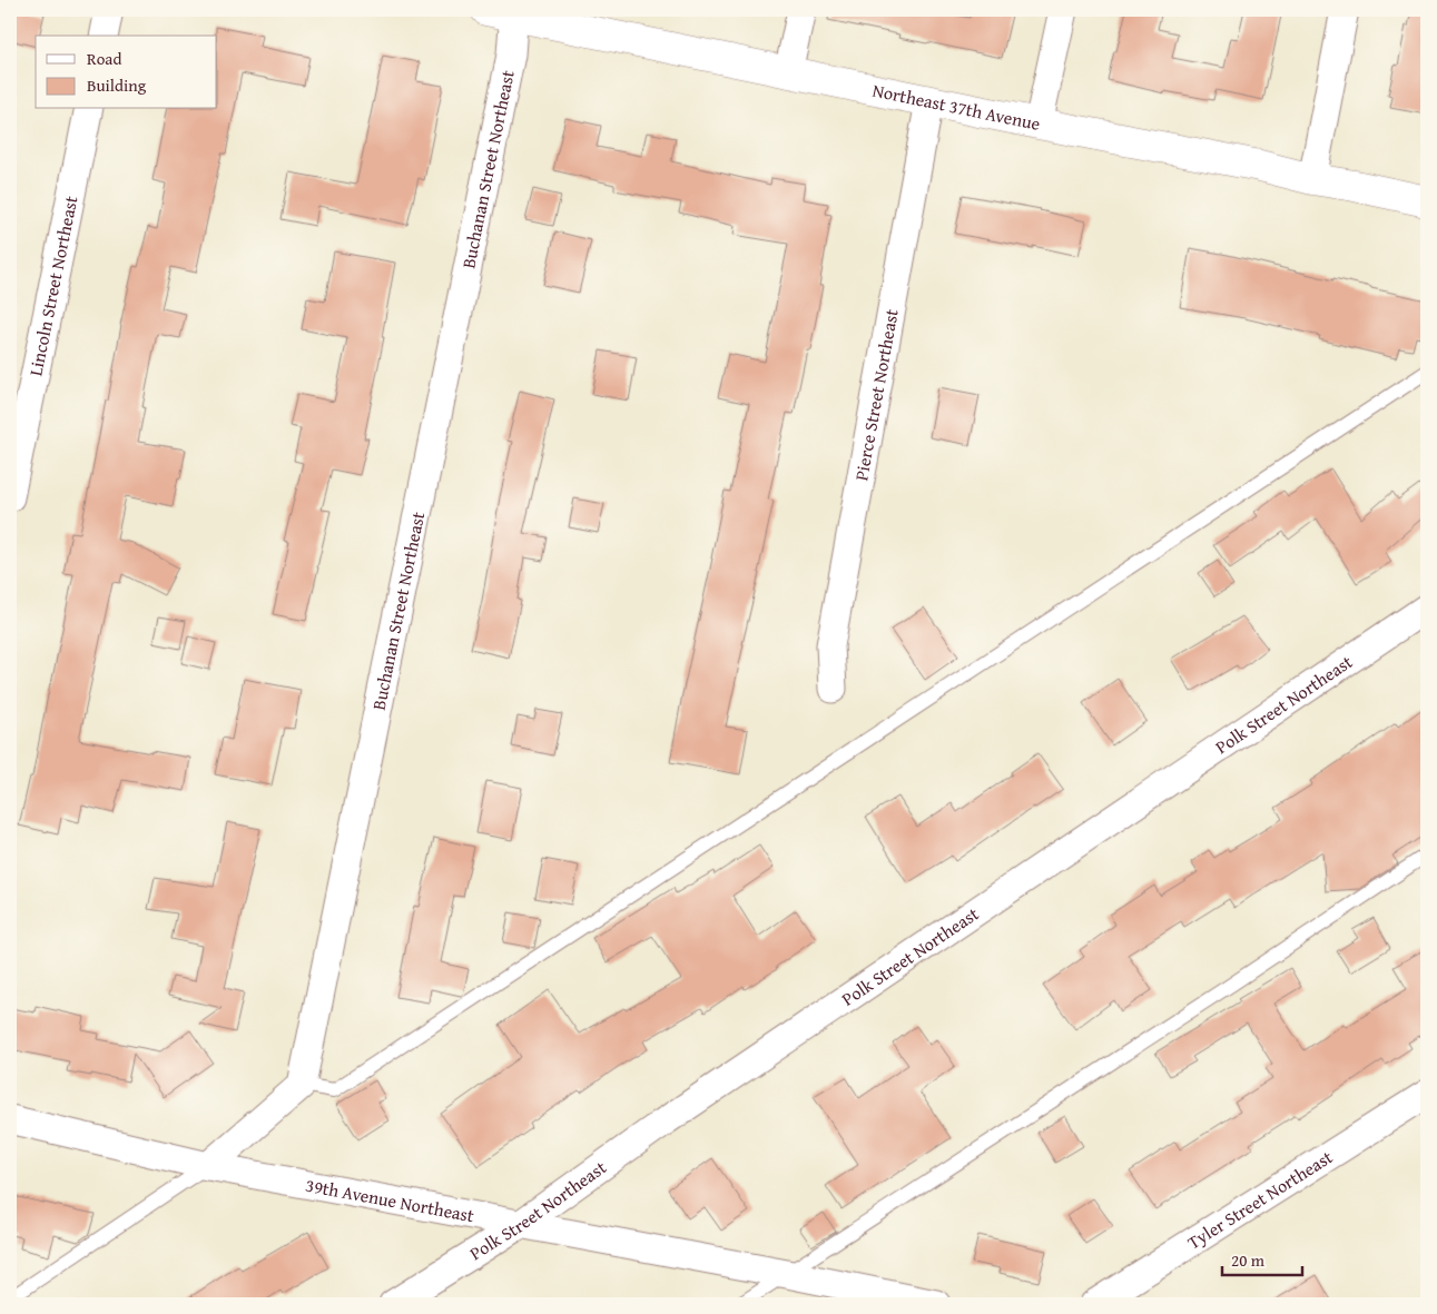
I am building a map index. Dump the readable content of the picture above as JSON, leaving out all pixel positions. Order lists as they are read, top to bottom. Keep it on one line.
{"streets":{"street":["Northeast 37th Avenue","Buchanan Street Northeast","Lincoln Street Northeast","Pierce Street Northeast","Polk Street Northeast","39th Avenue Northeast","Tyler Street Northeast"]},"crossings":[["Northeast 37th Avenue","Buchanan Street Northeast"],["Northeast 37th Avenue","Pierce Street Northeast"],["Polk Street Northeast","39th Avenue Northeast"]],"legend":["Road","Building"],"scale_bar":"20 m"}
